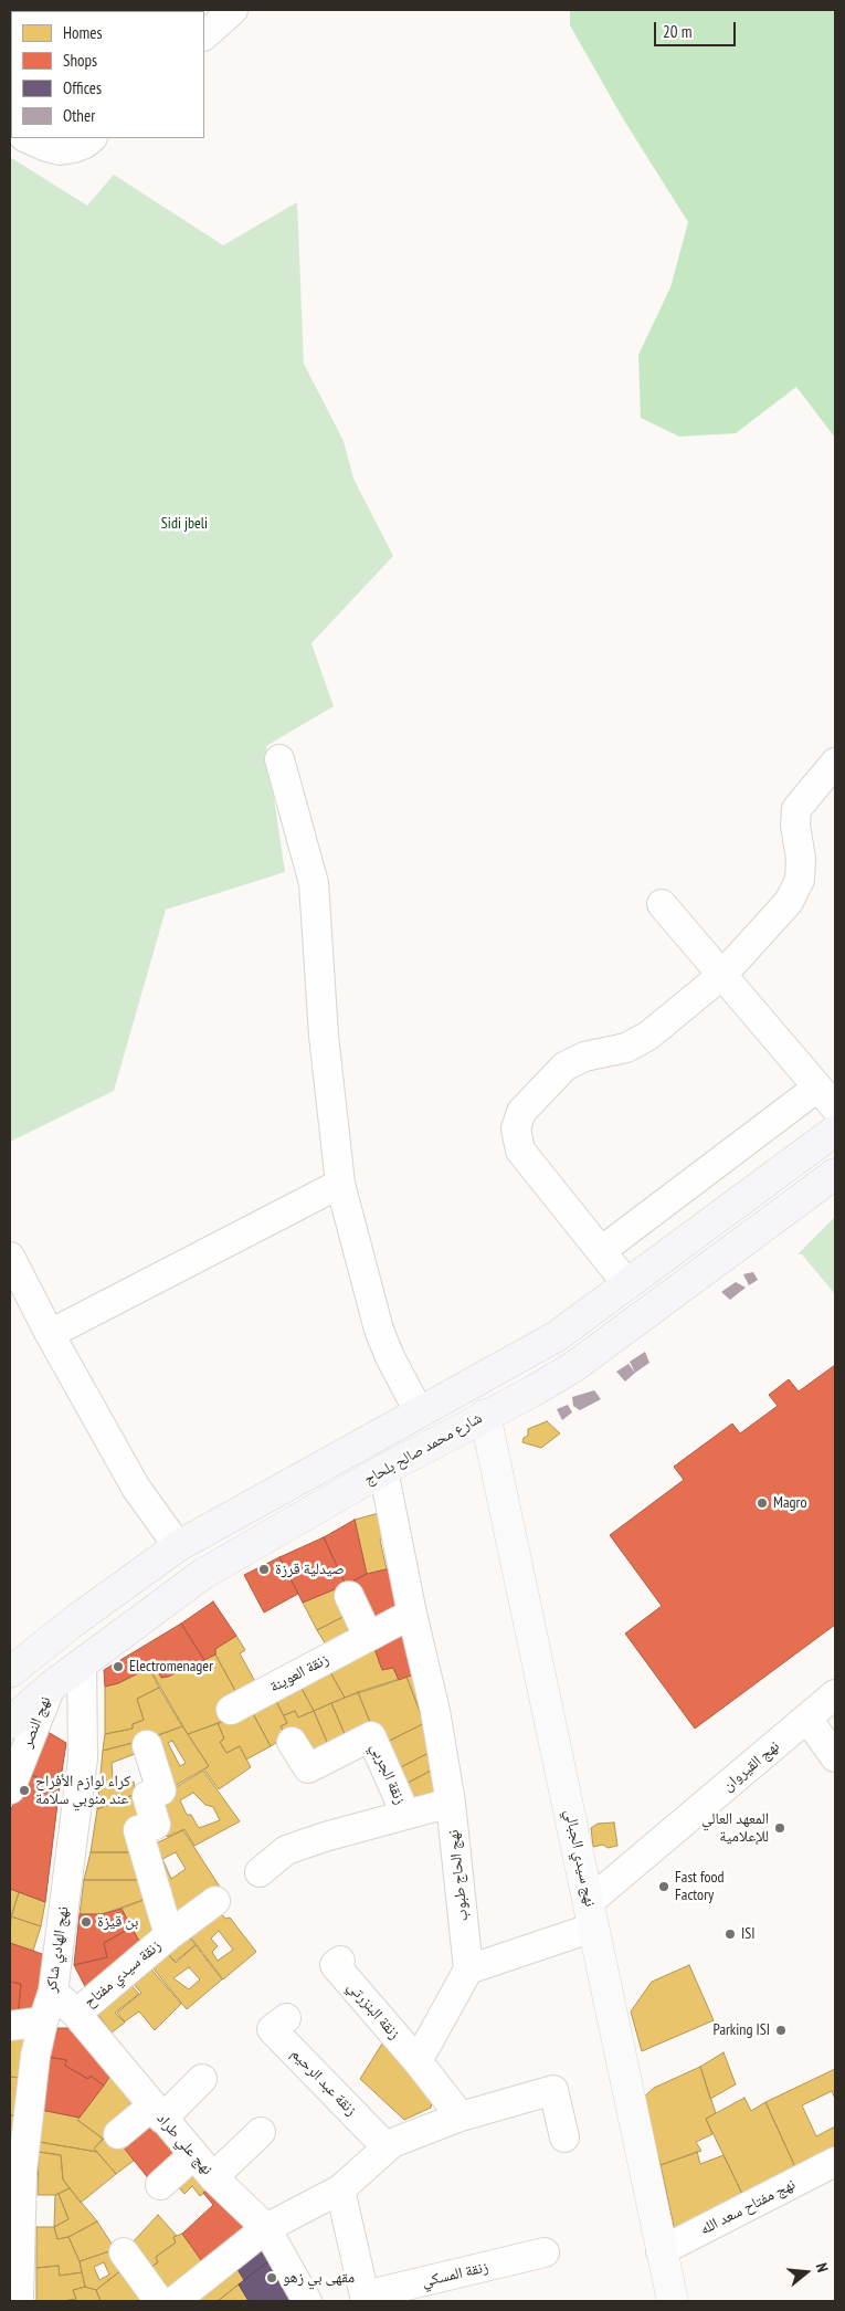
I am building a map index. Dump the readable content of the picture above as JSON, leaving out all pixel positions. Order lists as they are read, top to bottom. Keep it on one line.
{"streets":{"main road":["شارع محمد صالح بلحاج"],"street":["زنقة العوينة","نهج النصر","نهج القيروان","زنقة الجربي","نهج سيدي الجبالي","نهج الحاج طبوب","نهج الهادي شاكر","زنقة سيدي مفتاح","زنقة البنزرتي","زنقة عبد الرحيم","نهج علي طراد","نهج مفتاح سعد الله","زنقة المسكي"]},"crossings":[["شارع محمد صالح بلحاج","نهج النصر"],["شارع محمد صالح بلحاج","نهج سيدي الجبالي"],["شارع محمد صالح بلحاج","نهج الحاج طبوب"],["شارع محمد صالح بلحاج","نهج الهادي شاكر"],["زنقة العوينة","نهج الحاج طبوب"],["نهج القيروان","نهج سيدي الجبالي"],["زنقة الجربي","نهج الحاج طبوب"],["نهج سيدي الجبالي","نهج مفتاح سعد الله"],["نهج الهادي شاكر","نهج علي طراد"],["زنقة سيدي مفتاح","نهج علي طراد"]],"parks":["Sidi jbeli"],"places":["Magro","صيدلية قرزة","Electromenager","كراء لوازم الأفراح عند منوبي سلامة","المعهد العالي للإعلامية","Fast food Factory","بن قيزة","ISI","Parking ISI","مقهى بي زهو"],"legend":["Homes","Shops","Offices","Other"],"scale_bar":"20 m","north":"right"}
